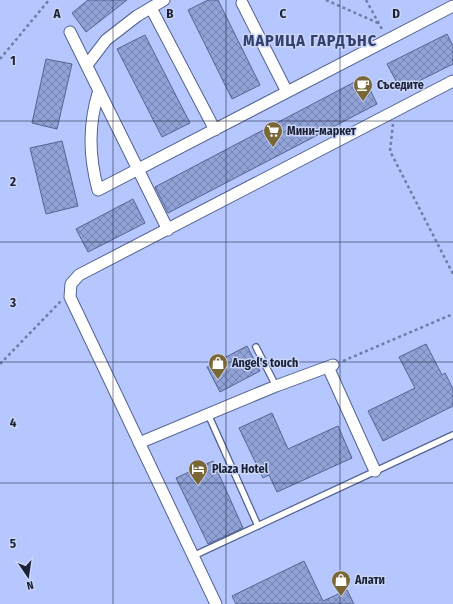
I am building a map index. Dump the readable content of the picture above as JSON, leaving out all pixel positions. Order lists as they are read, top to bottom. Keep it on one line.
{"districts":["МАРИЦА ГАРДЪНС"],"places":{"cafe":["Съседите"],"supermarket":["Мини-маркет"],"shop":["Angel's touch","Алати"],"hotel":["Plaza Hotel"]},"north":"bottom","grid":{"columns":["A","B","C","D"],"rows":["1","2","3","4","5"]}}
